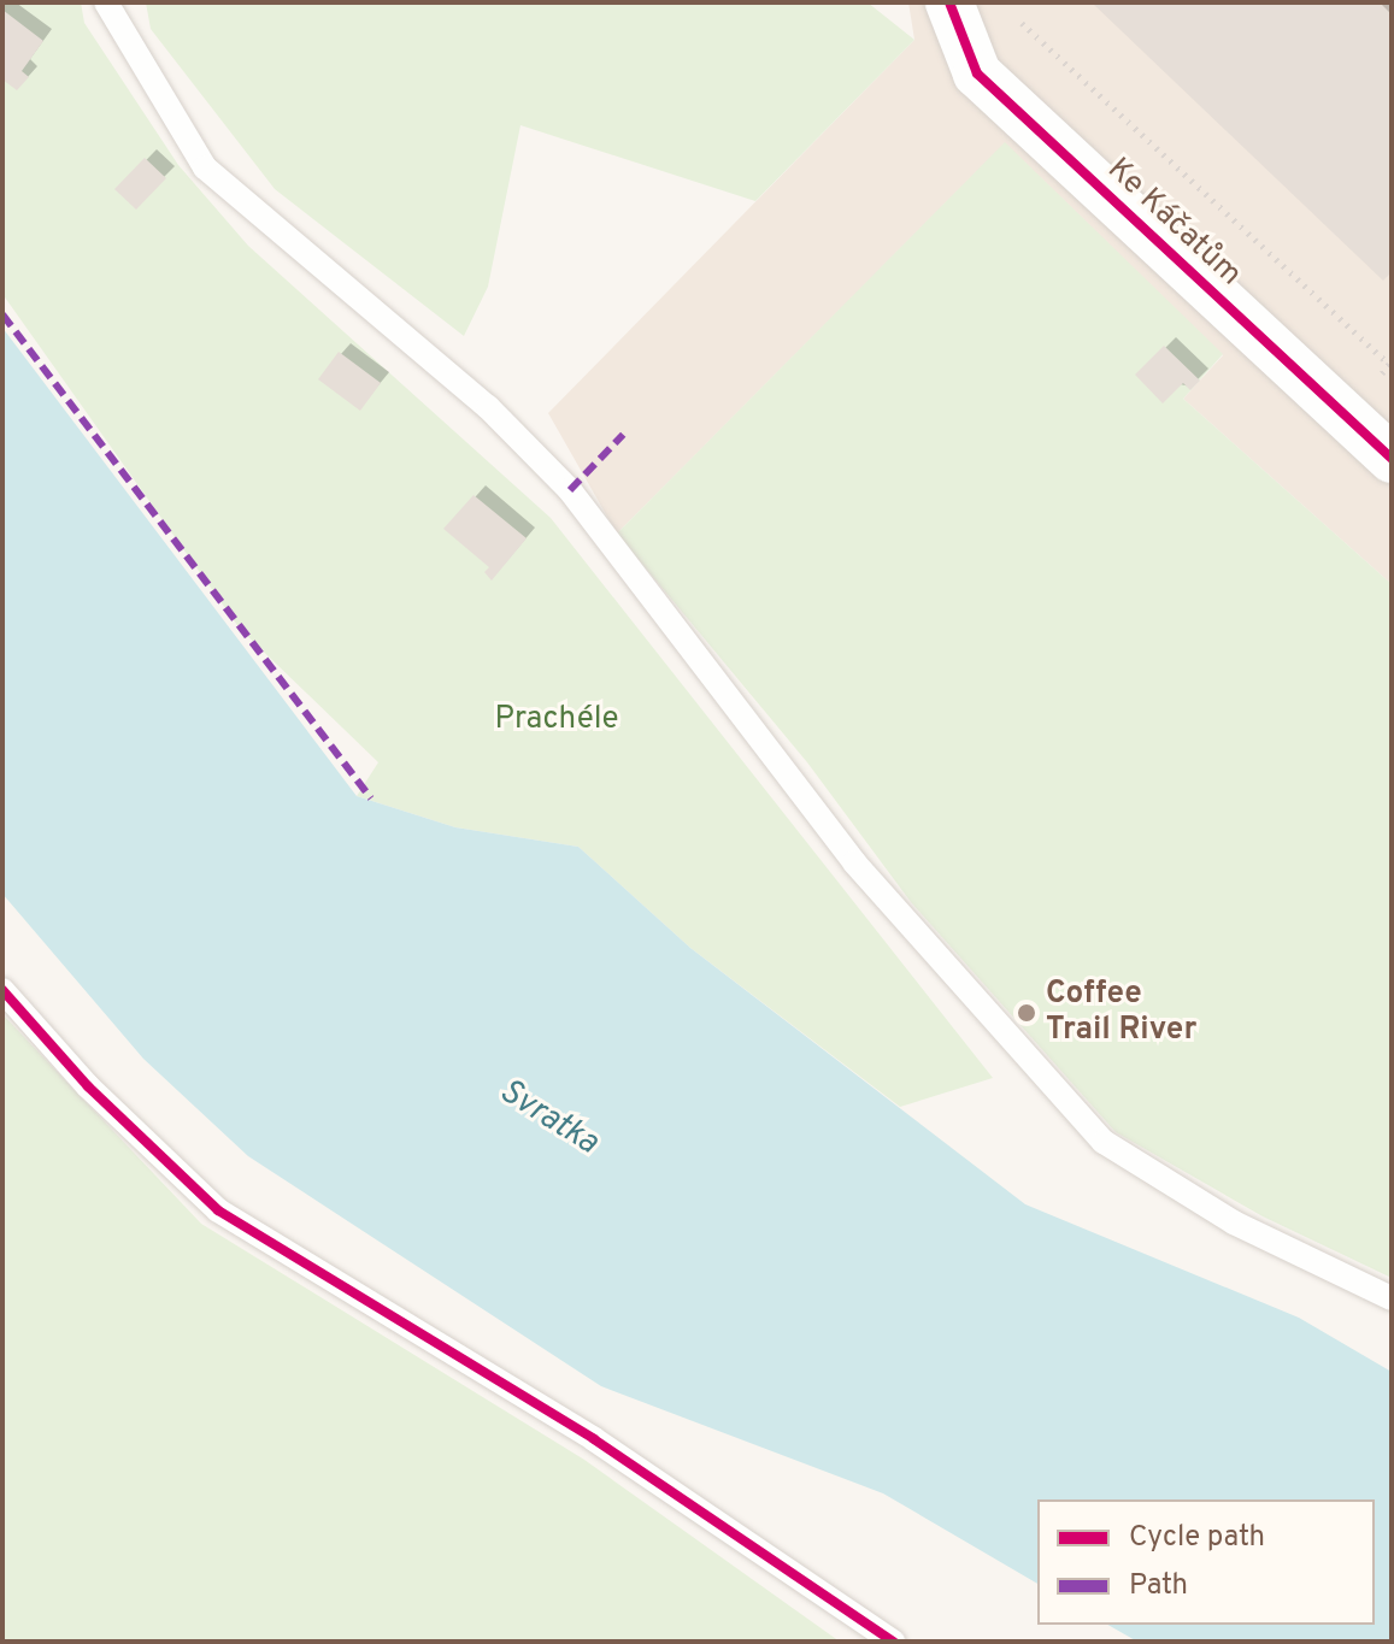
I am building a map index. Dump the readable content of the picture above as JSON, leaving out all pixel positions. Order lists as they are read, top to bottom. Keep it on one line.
{"streets":{"street":["Ke Káčatům"]},"water":["Svratka"],"parks":["Prachéle"],"places":["Coffee Trail River"],"legend":["Cycle path","Path"]}
